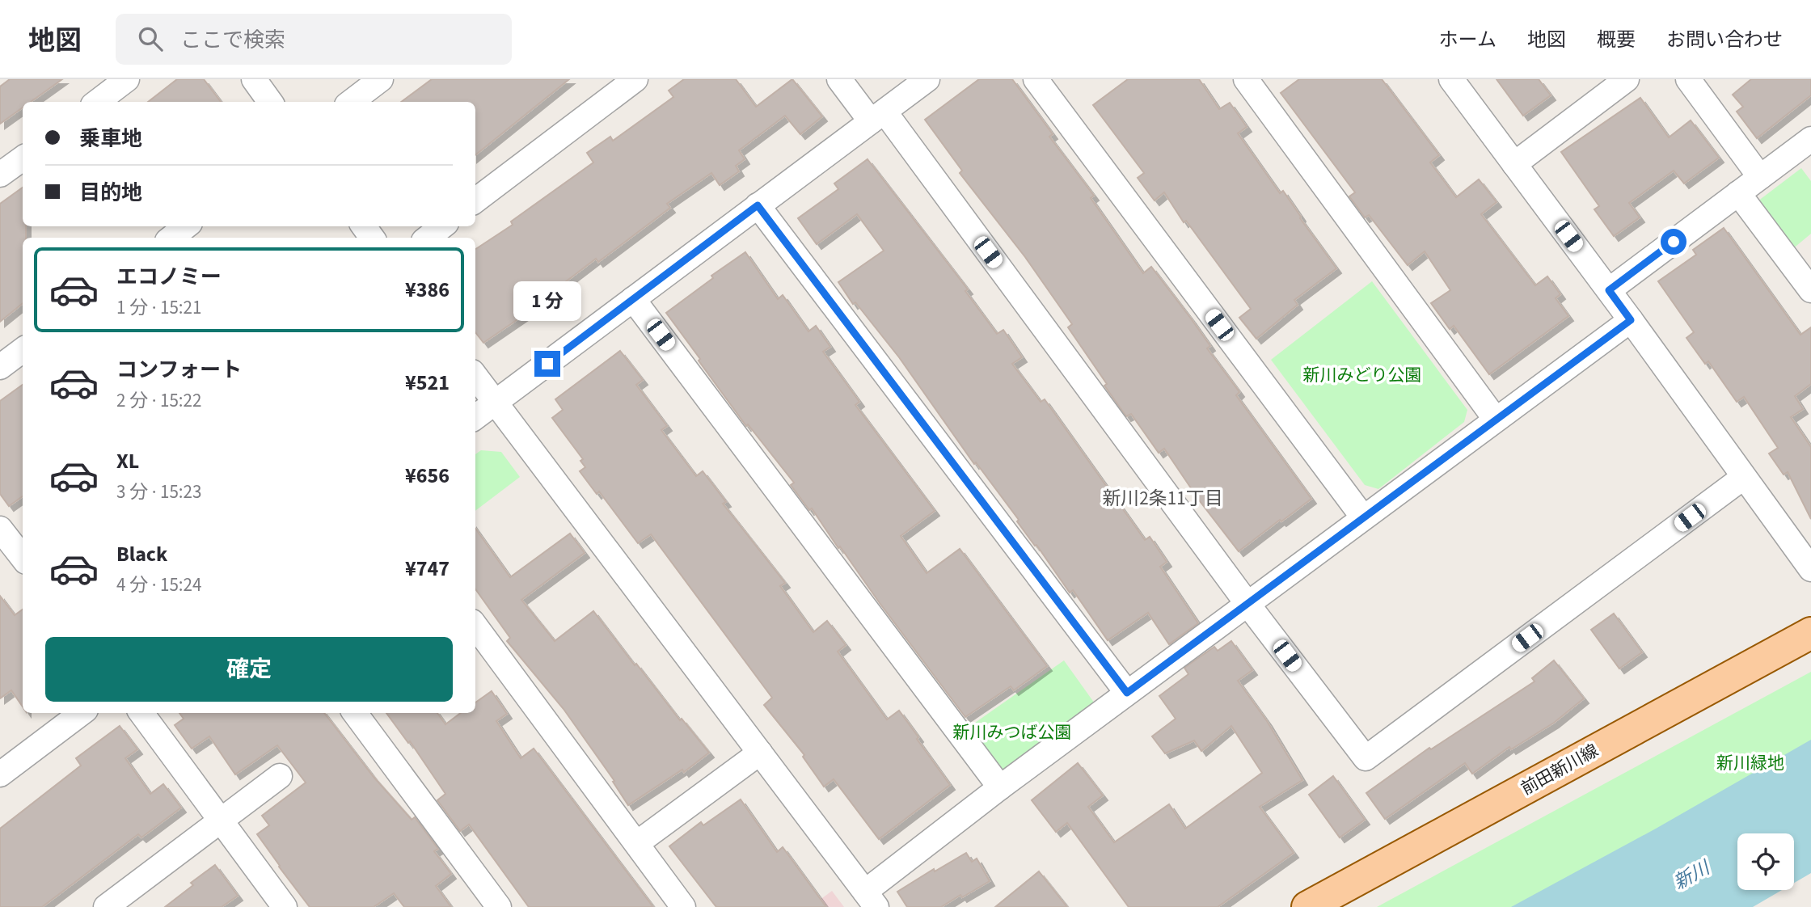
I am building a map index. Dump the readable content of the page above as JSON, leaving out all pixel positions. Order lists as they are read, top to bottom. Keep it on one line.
{"streets":{"main road":["前田新川線"]},"districts":["新川2条11丁目"],"water":["新川"],"parks":["新川みどり公園","新川みつば公園","新川緑地"],"page":{"header":"地図","search":"ここで検索","nav":["ホーム","地図","概要","お問い合わせ"],"banner":["乗車地","目的地"],"list":[{"name":"エコノミー","note":"1 分 · 15:21","value":"¥386"},{"name":"コンフォート","note":"2 分 · 15:22","value":"¥521"},{"name":"XL","note":"3 分 · 15:23","value":"¥656"},{"name":"Black","note":"4 分 · 15:24","value":"¥747"}],"bubble":"1 分","buttons":"確定"}}
